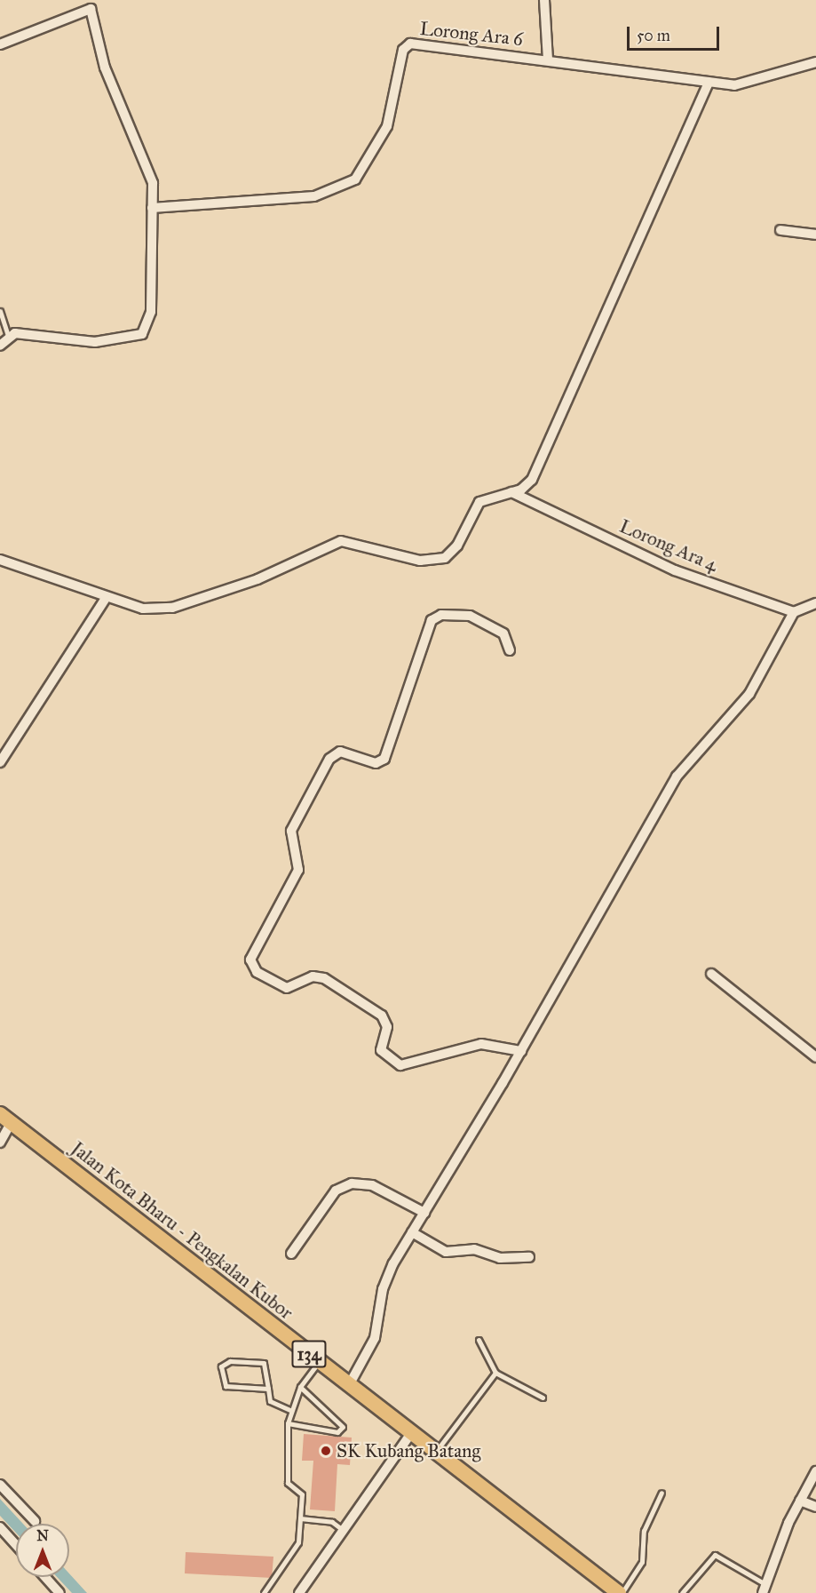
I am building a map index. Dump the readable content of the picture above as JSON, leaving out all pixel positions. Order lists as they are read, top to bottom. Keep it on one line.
{"streets":{"main road":["Jalan Kota Bharu - Pengkalan Kubor","134"],"street":["Lorong Ara 6","Lorong Ara 4"]},"places":["SK Kubang Batang"],"scale_bar":"50 m","north":"top"}
